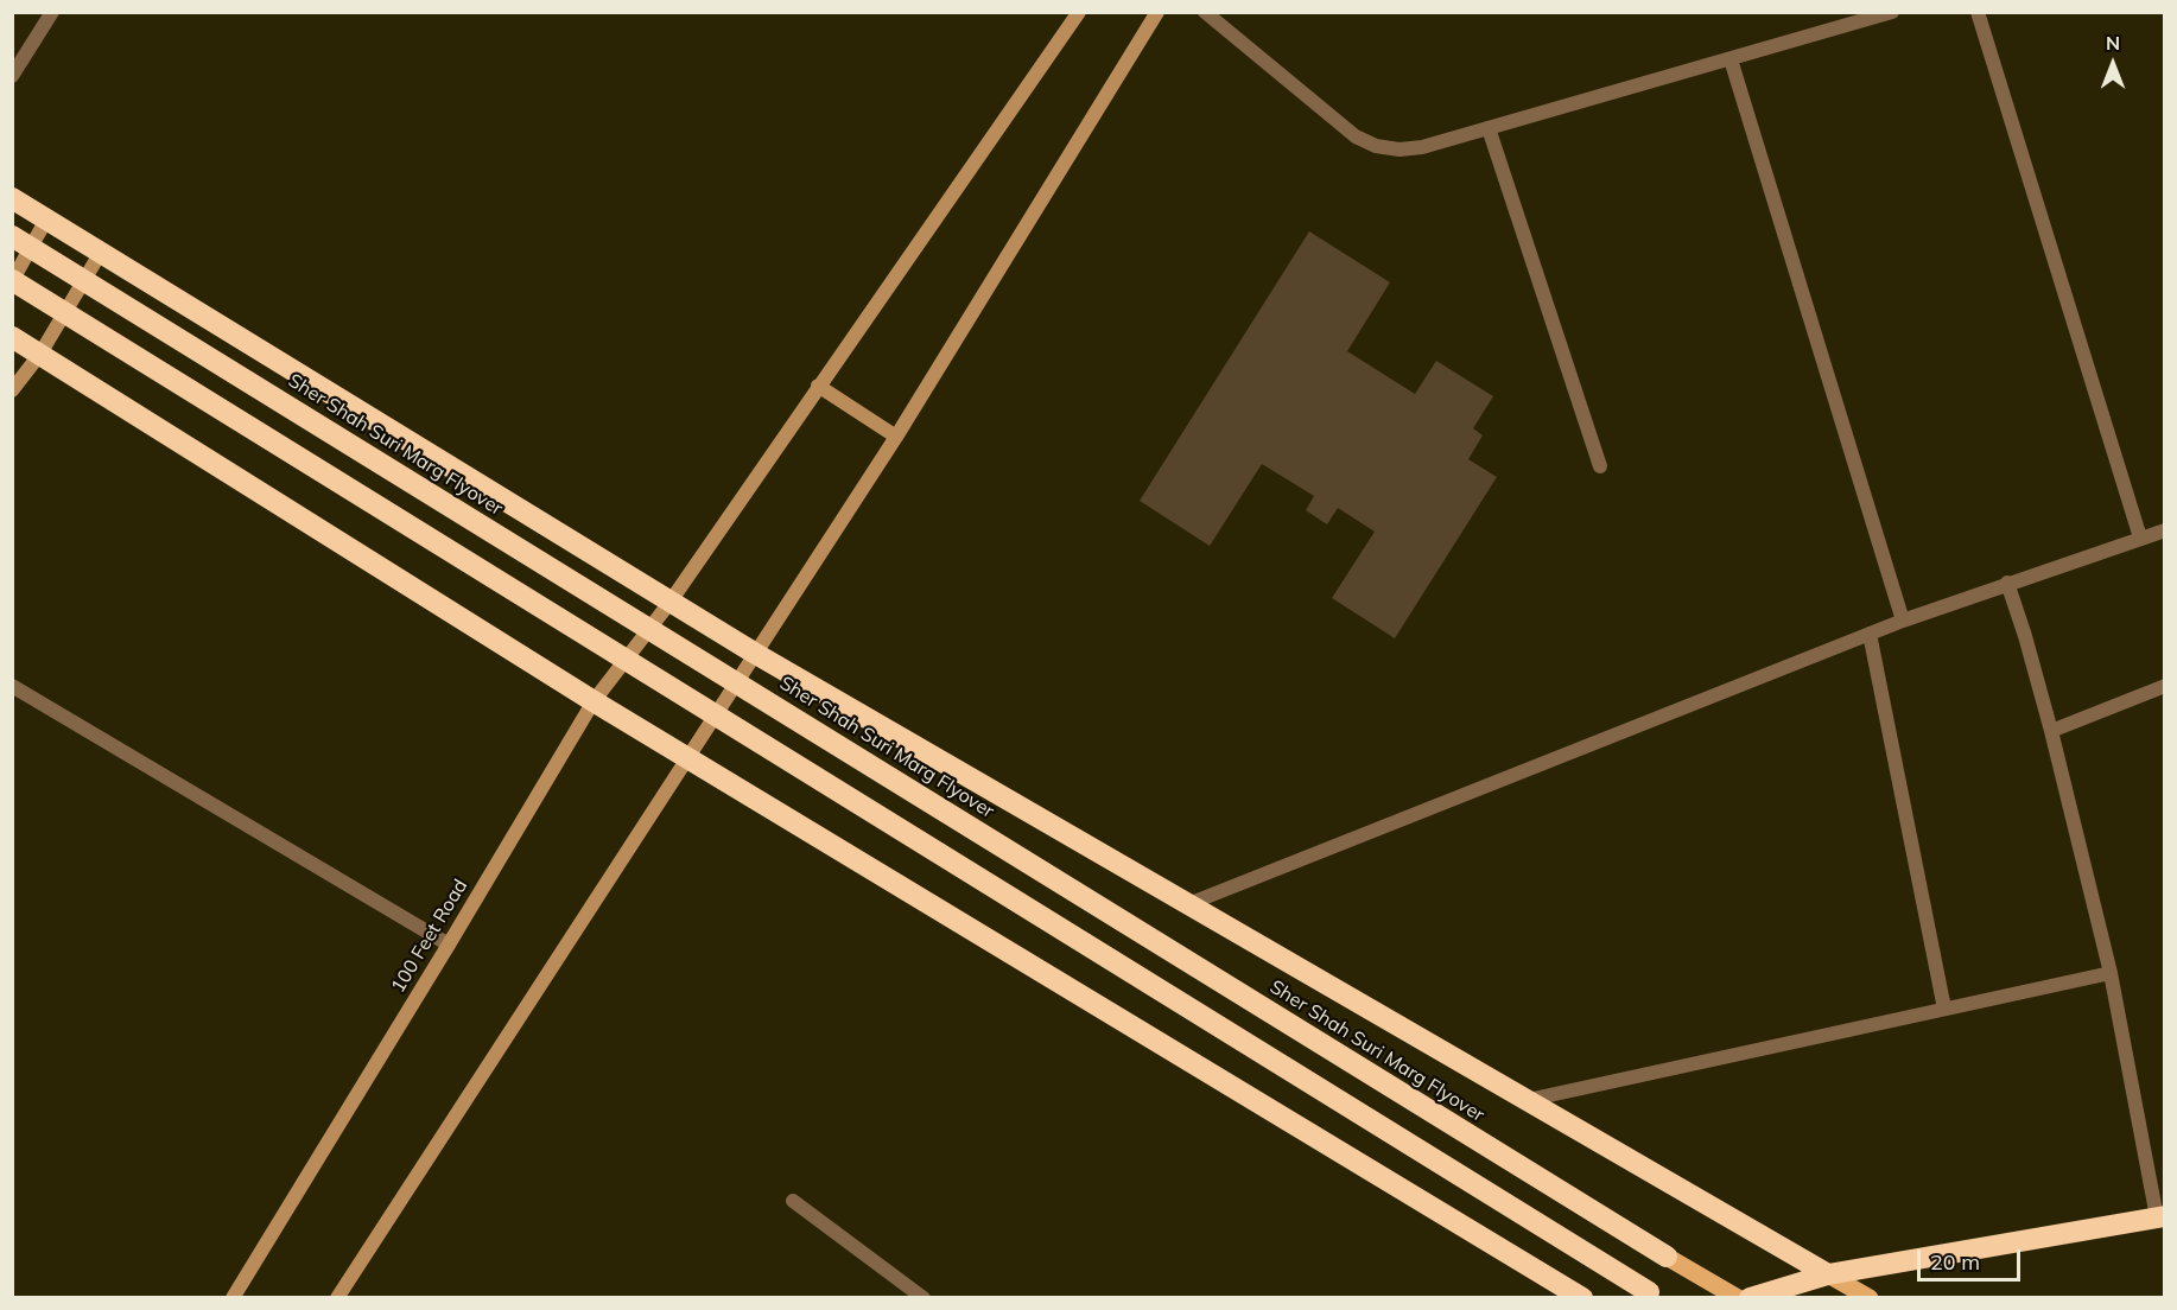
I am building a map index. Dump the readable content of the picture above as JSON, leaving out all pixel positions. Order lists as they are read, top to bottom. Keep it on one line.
{"streets":{"highway":["Sher Shah Suri Marg Flyover"],"street":["100 Feet Road"]},"scale_bar":"20 m","north":"top"}
